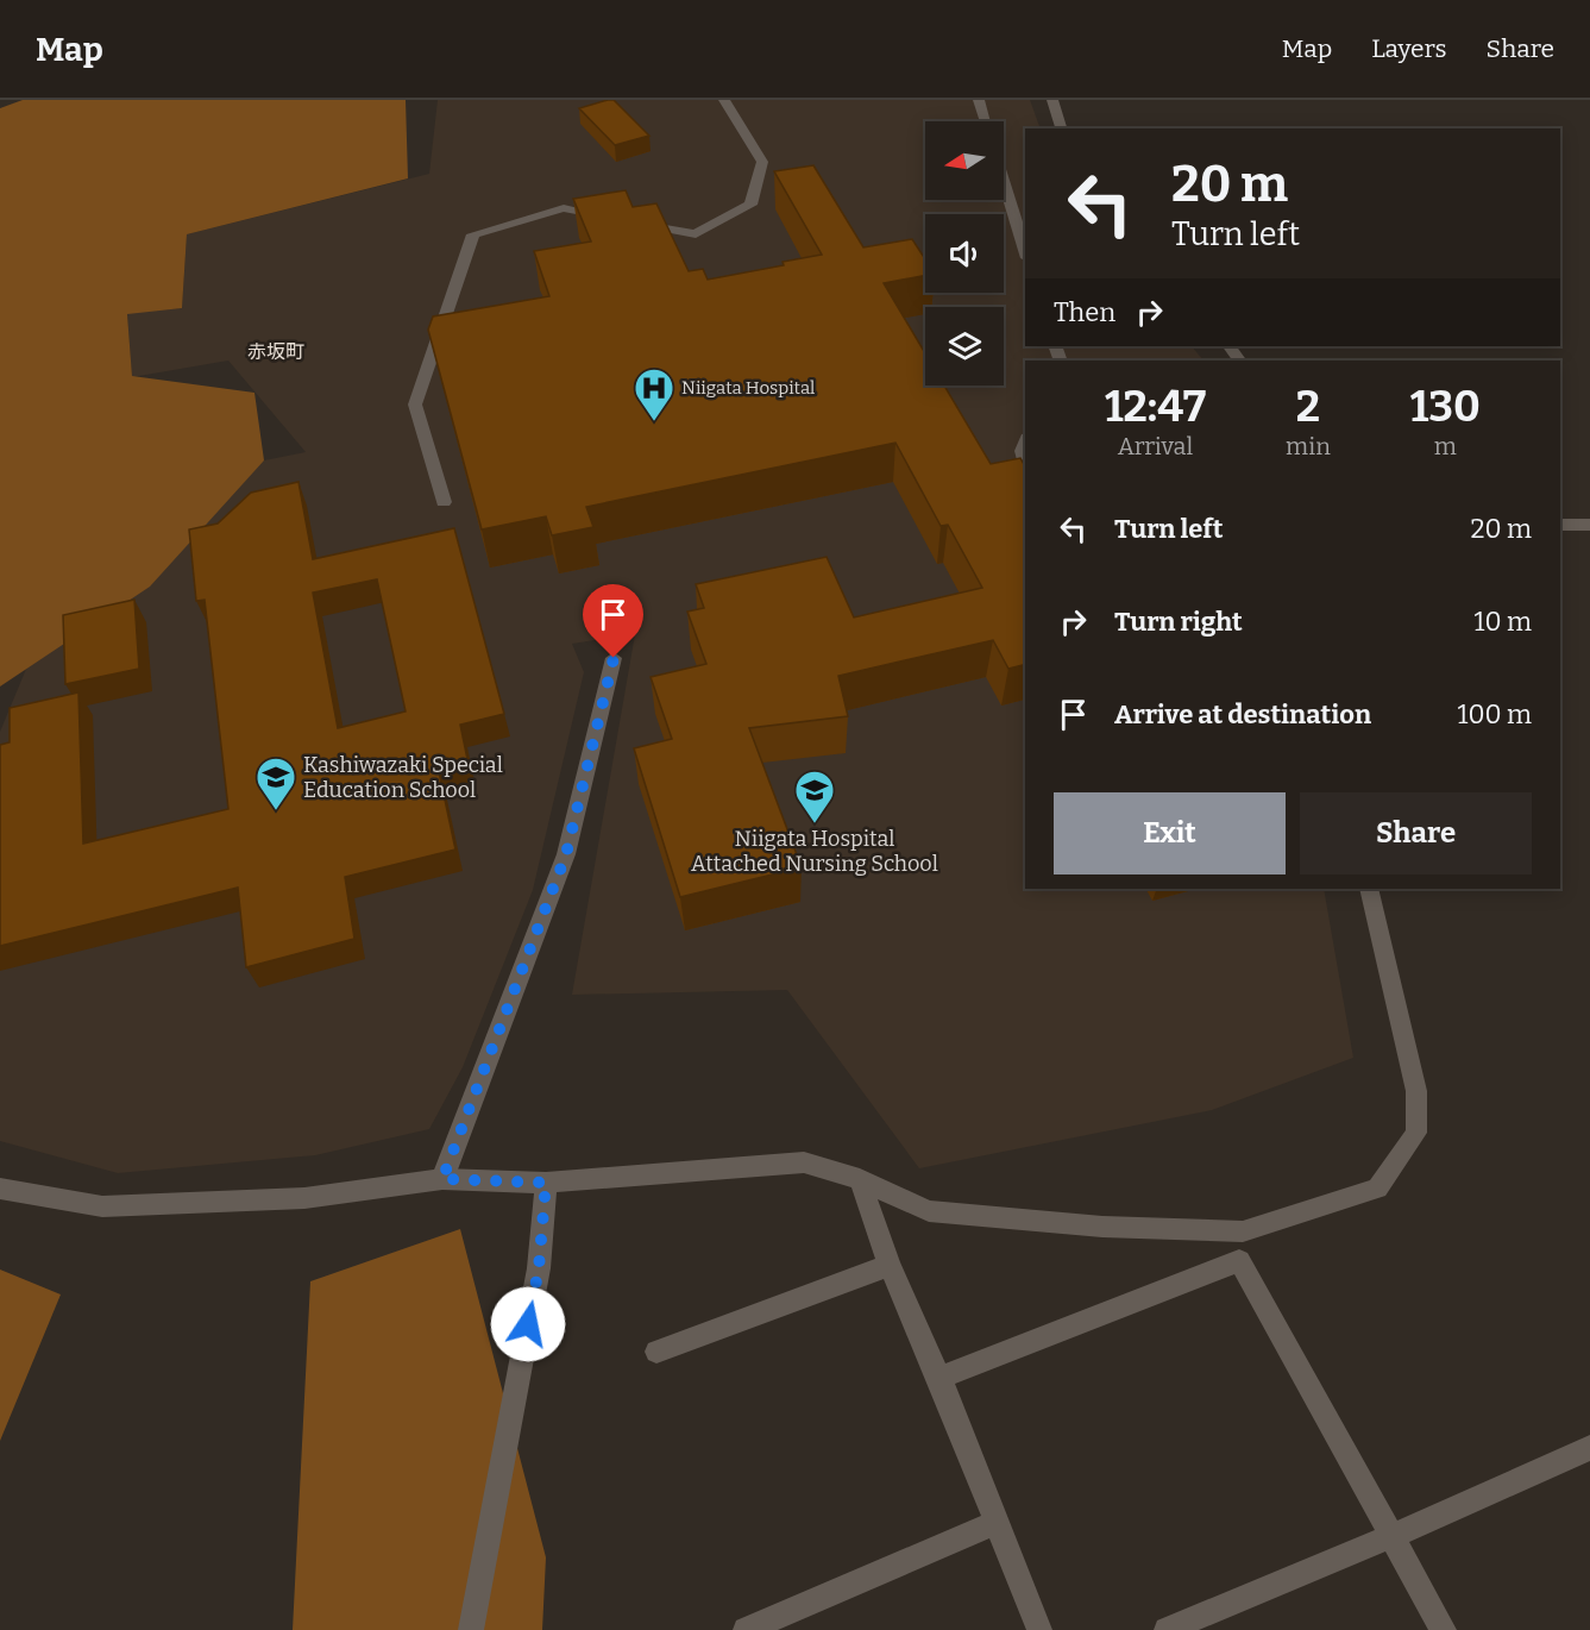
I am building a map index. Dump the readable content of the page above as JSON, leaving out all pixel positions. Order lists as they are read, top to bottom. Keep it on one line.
{"districts":["赤坂町"],"places":{"hospital":["Niigata Hospital"],"school or university":["Kashiwazaki Special Education School","Niigata Hospital Attached Nursing School"]},"north":"left","page":{"header":"Map","nav":["Map","Layers","Share"],"turn":["20 m","Turn left"],"then":"Then","eta":["12:47","Arrival","2","min","130","m"],"list":[{"name":"Turn left","value":"20 m"},{"name":"Turn right","value":"10 m"},{"name":"Arrive at destination","value":"100 m"}],"buttons":["Exit","Share"]}}
